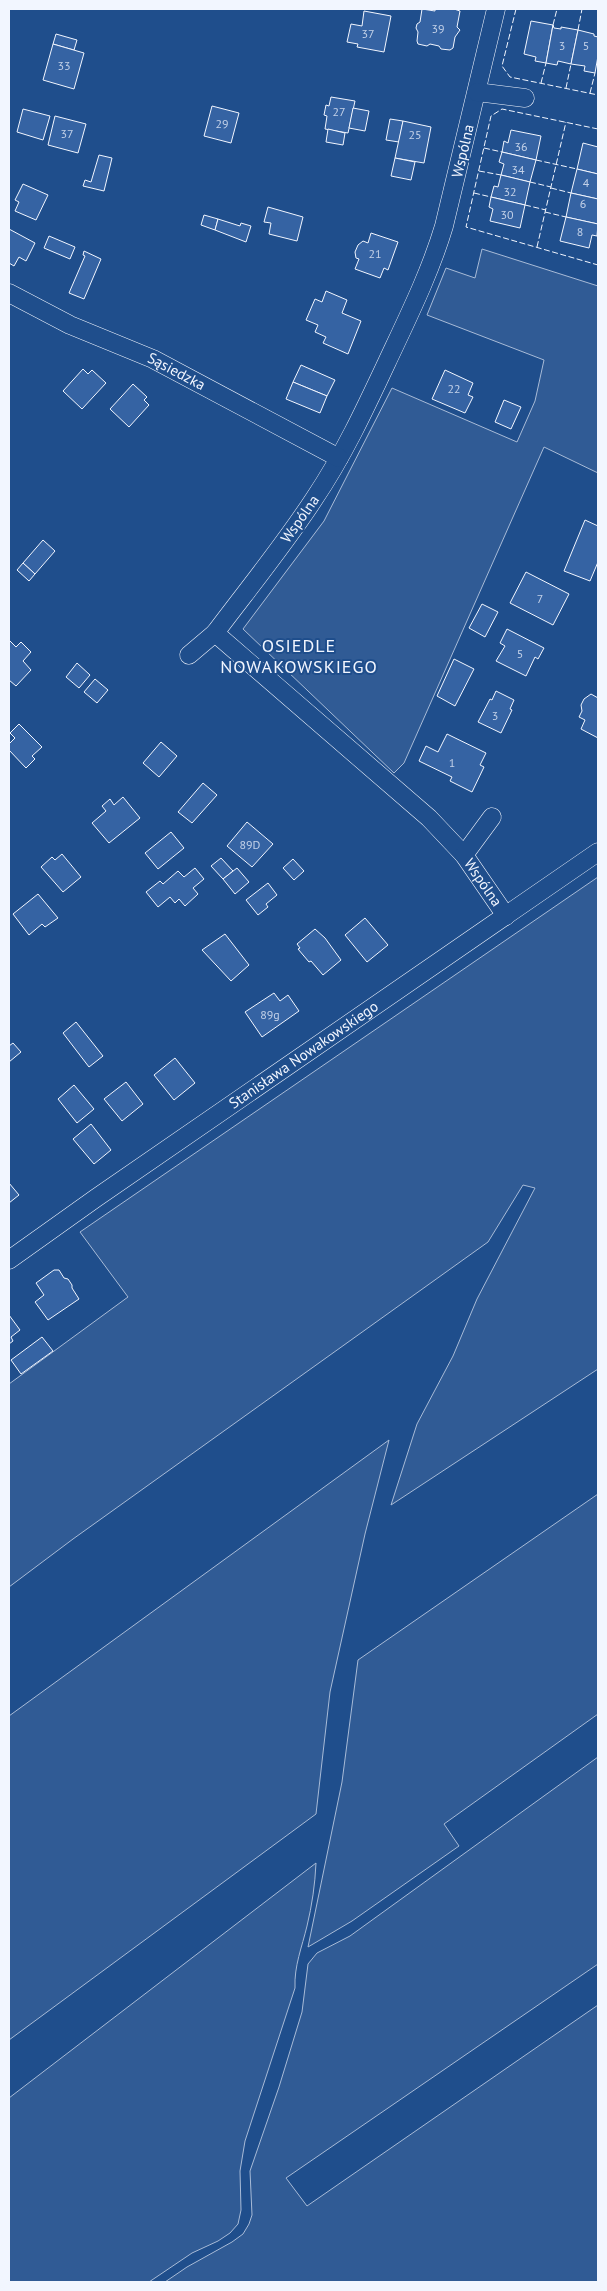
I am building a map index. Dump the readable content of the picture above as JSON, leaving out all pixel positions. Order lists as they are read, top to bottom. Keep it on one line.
{"streets":{"street":["Wspólna","Sąsiedzka","Stanisława Nowakowskiego"]},"crossings":[["Wspólna","Sąsiedzka"],["Wspólna","Stanisława Nowakowskiego"]],"districts":["OSIEDLE NOWAKOWSKIEGO"],"house_numbers":["39","37","3","5","33","27","29","37","25","36","34","4","32","6","30","8","21","22","7","5","3","1","89D","89g"]}
